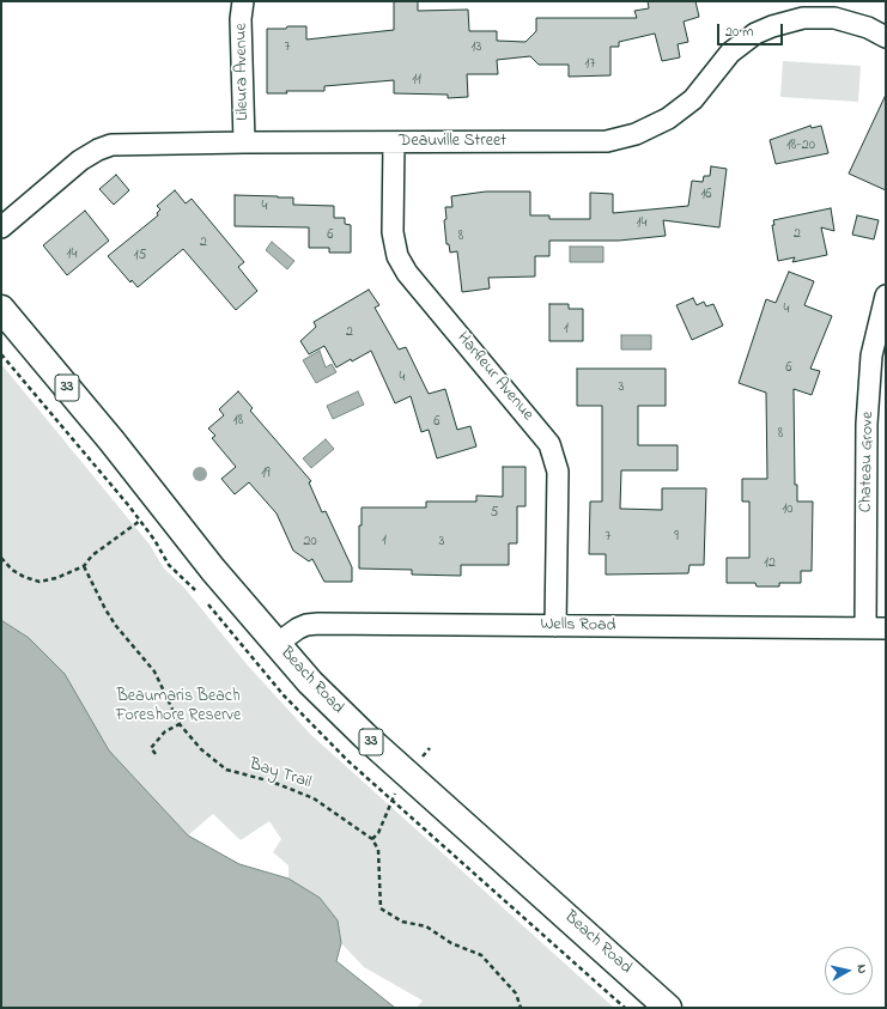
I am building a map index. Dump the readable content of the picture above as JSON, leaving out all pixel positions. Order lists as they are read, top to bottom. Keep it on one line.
{"streets":{"main road":["33","Beach Road"],"street":["Lileura Avenue","Deauville Street","Harfleur Avenue","Chateau Grove","Wells Road"],"path":["Bay Trail"]},"crossings":[["Lileura Avenue","Deauville Street"],["Deauville Street","Harfleur Avenue"],["Harfleur Avenue","Wells Road"],["Chateau Grove","Wells Road"],["Wells Road","Beach Road"]],"parks":["Beaumaris Beach Foreshore Reserve"],"house_numbers":["7","13","17","11","18-20","16","4","14","2","6","8","2","14","15","4","1","2","6","4","3","18","6","8","19","10","5","7","9","1","20","3","12"],"scale_bar":"20 m","north":"right"}
